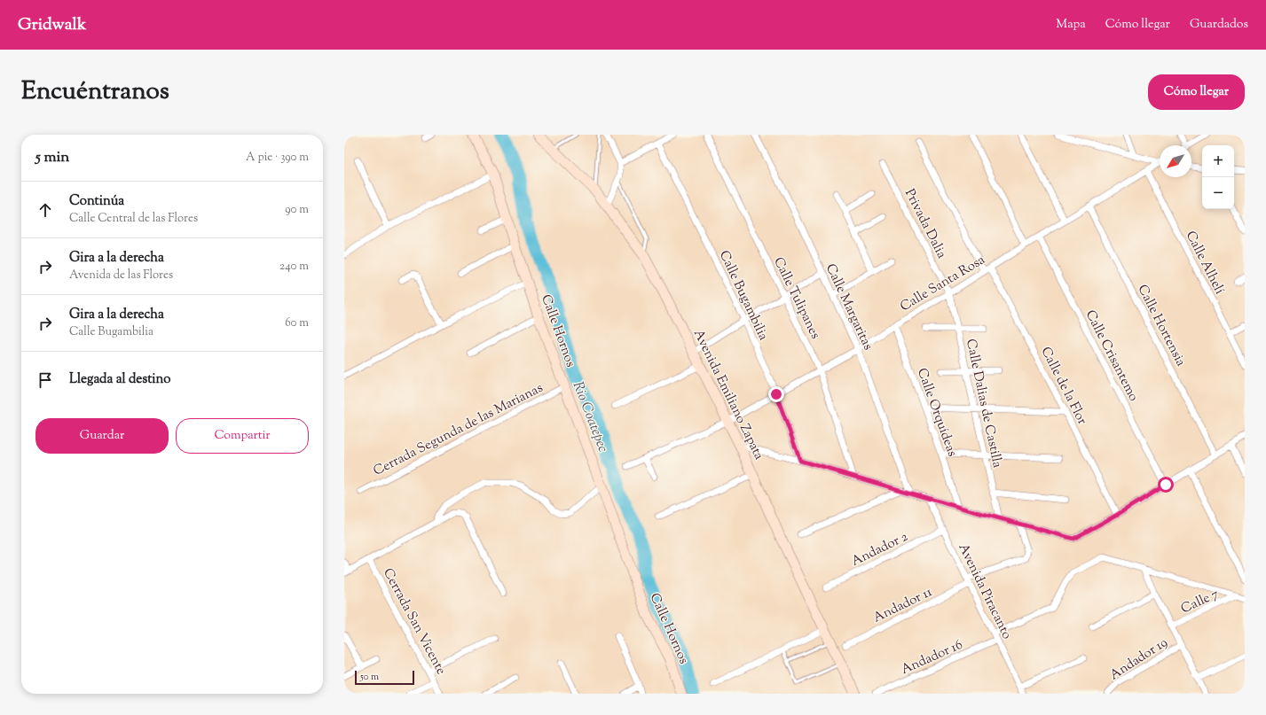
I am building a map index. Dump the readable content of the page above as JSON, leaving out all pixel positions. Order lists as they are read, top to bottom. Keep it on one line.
{"streets":{"main road":["Calle Hornos","Avenida Emiliano Zapata"],"street":["Privada Dalia","Calle Alhelí","Calle Santa Rosa","Calle Bugambilia","Calle Tulipanes","Calle Margaritas","Calle Hortensia","Calle Crisantemo","Calle de la Flor","Calle Dalias de Castilla","Calle Orquídeas","Cerrada Segunda de las Marianas","Andador 2","Avenida Piracanto","Calle 7","Andador 11","Cerrada San Vicente","Andador 16","Andador 19"]},"crossings":[["Privada Dalia","Calle Santa Rosa"],["Privada Dalia","Calle Dalias de Castilla"],["Calle Alhelí","Calle Santa Rosa"],["Calle Santa Rosa","Calle Bugambilia"],["Calle Santa Rosa","Calle Tulipanes"],["Calle Santa Rosa","Calle Margaritas"],["Calle Santa Rosa","Calle Hortensia"],["Calle Santa Rosa","Calle Crisantemo"],["Calle Santa Rosa","Calle de la Flor"],["Calle Santa Rosa","Avenida Emiliano Zapata"],["Calle Santa Rosa","Calle Dalias de Castilla"],["Calle Santa Rosa","Calle Orquídeas"],["Calle Hornos","Cerrada Segunda de las Marianas"],["Andador 2","Avenida Piracanto"],["Avenida Piracanto","Andador 11"],["Avenida Piracanto","Andador 16"]],"water":["Rio Coatepec"],"scale_bar":"50 m","north":"bottom left","page":{"header":"Gridwalk","nav":["Mapa","Cómo llegar","Guardados"],"title":"Encuéntranos","buttons":["Cómo llegar",["Guardar","Compartir"]],"heading":["5 min","A pie · 390 m"],"map_buttons":["+","−"],"list":[["Continúa","Calle Central de las Flores","90 m"],["Gira a la derecha","Avenida de las Flores","240 m"],["Gira a la derecha","Calle Bugambilia","60 m"],"Llegada al destino"],"scale":"50 m"}}
